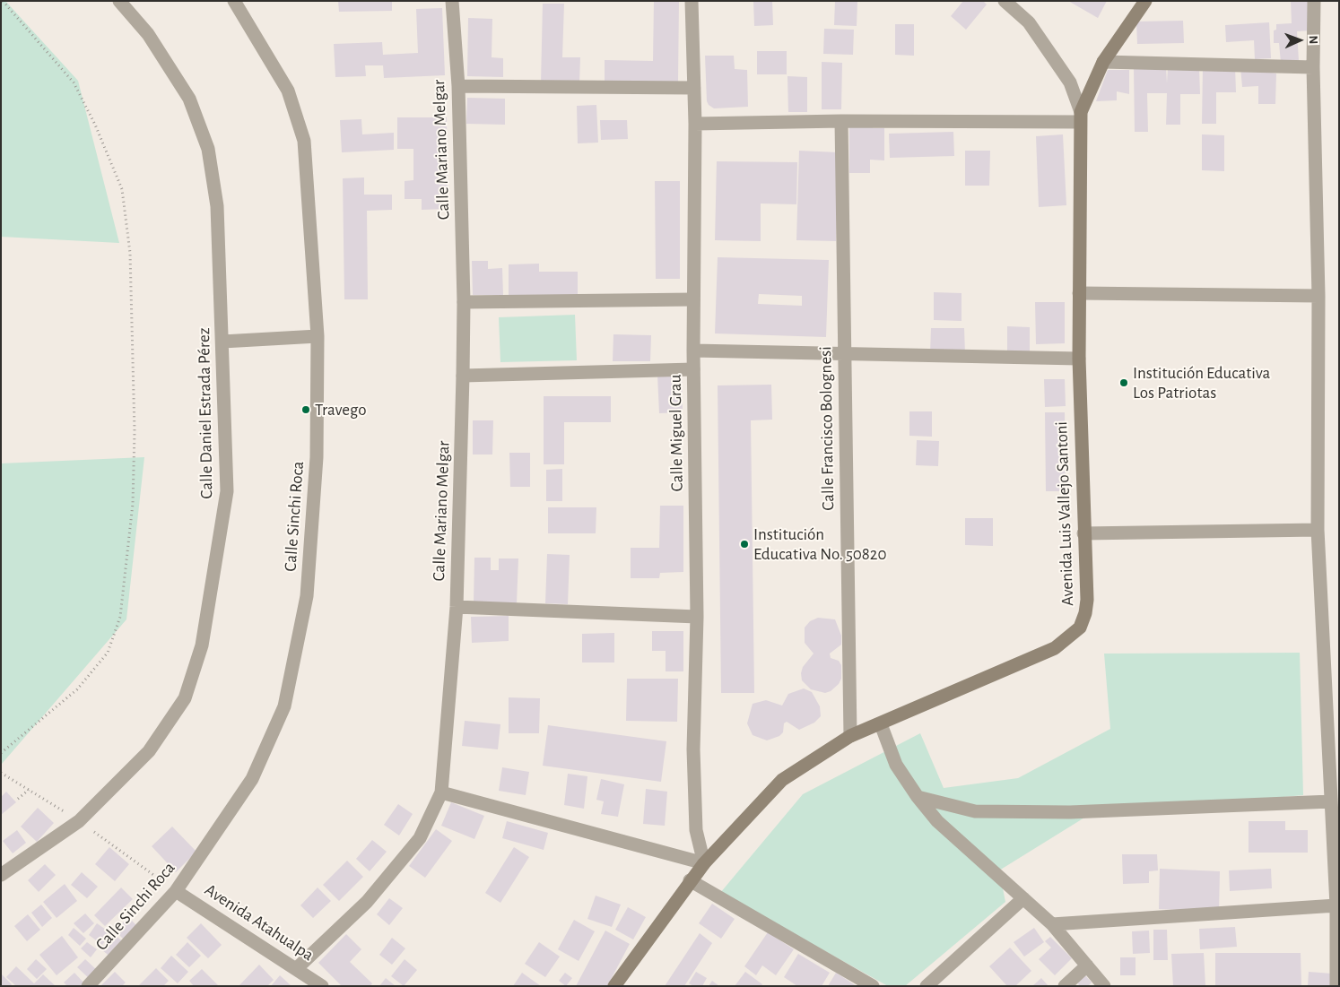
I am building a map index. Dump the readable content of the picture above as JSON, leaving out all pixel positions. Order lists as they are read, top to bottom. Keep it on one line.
{"streets":{"street":["Calle Mariano Melgar","Calle Daniel Estrada Pérez","Calle Francisco Bolognesi","Calle Miguel Grau","Avenida Luis Vallejo Santoni","Calle Sinchi Roca","Avenida Atahualpa"]},"crossings":[["Calle Mariano Melgar","Avenida Atahualpa"],["Calle Francisco Bolognesi","Avenida Luis Vallejo Santoni"],["Calle Miguel Grau","Avenida Luis Vallejo Santoni"],["Calle Sinchi Roca","Avenida Atahualpa"]],"places":["Institución Educativa Los Patriotas","Travego","Institución Educativa No. 50820"],"north":"right"}
